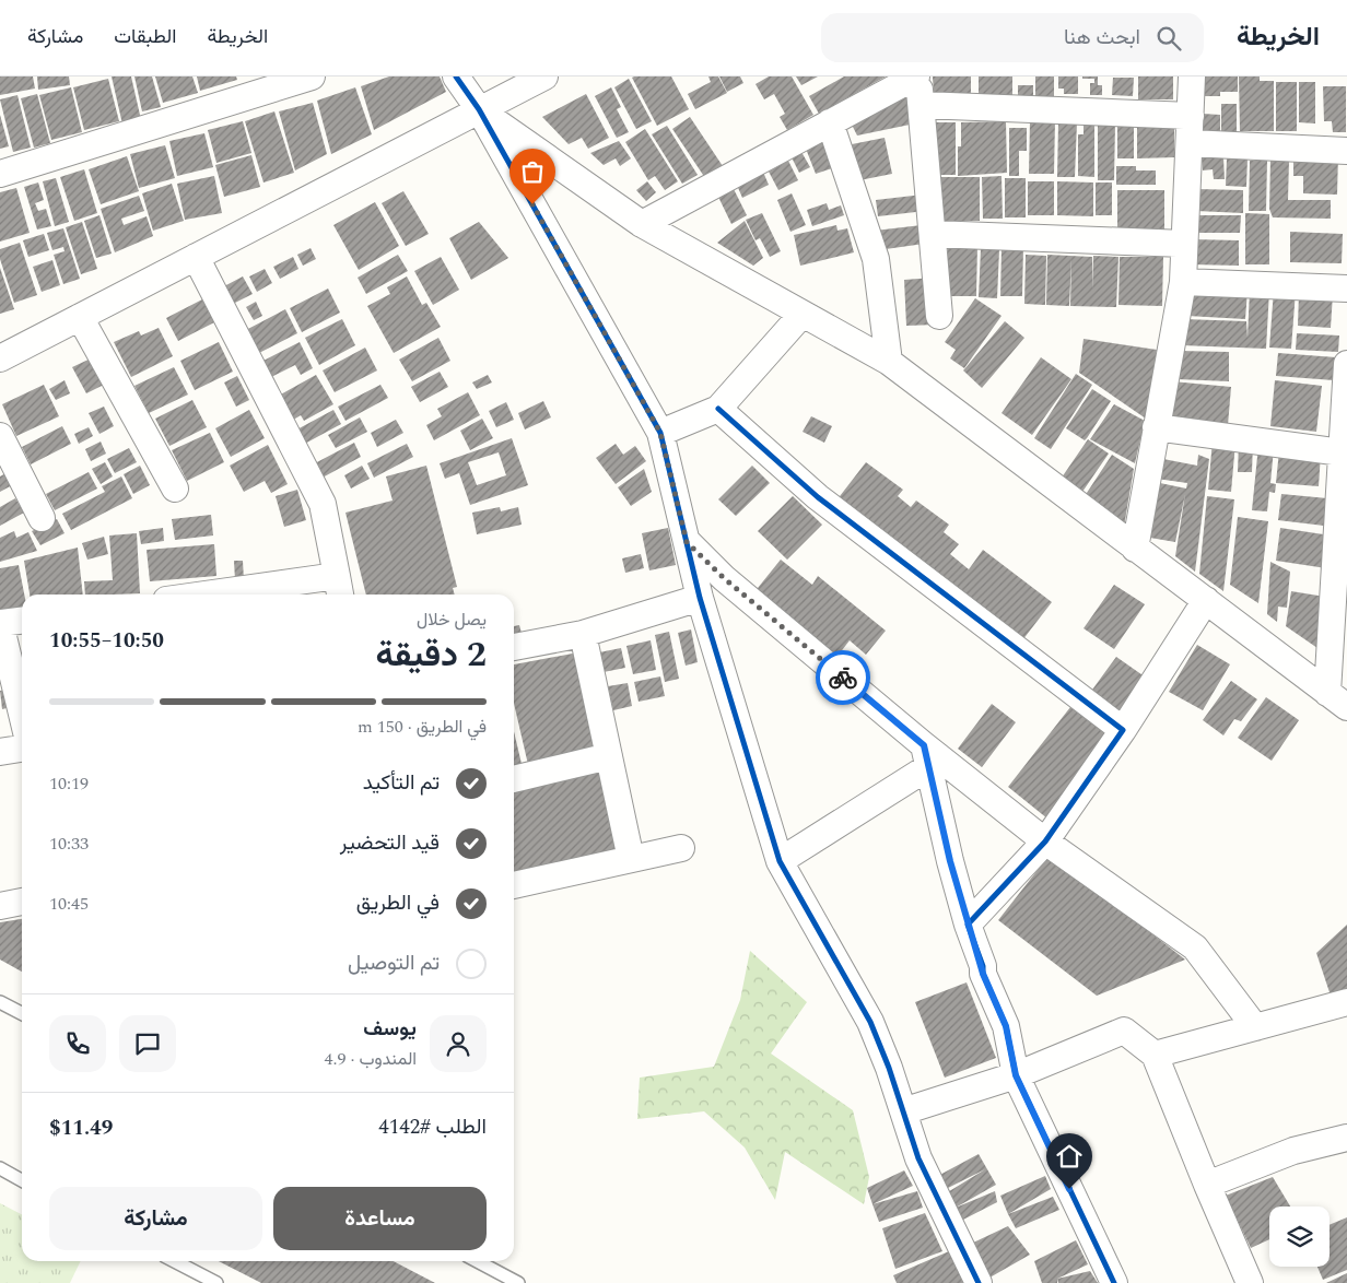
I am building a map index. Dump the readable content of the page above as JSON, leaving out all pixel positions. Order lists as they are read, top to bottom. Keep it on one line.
{"page":{"header":"الخريطة","search":"ابحث هنا","nav":["الخريطة","الطبقات","مشاركة"],"heading":["2 دقيقة","يصل خلال","10:50–10:55"],"panel":["يوسف","المندوب · 4.9","الطلب #4142","$11.49"],"bar":"في الطريق · 150 m","list":[["تم التأكيد","10:19"],["قيد التحضير","10:33"],["في الطريق","10:45"],"تم التوصيل"],"buttons":["مساعدة","مشاركة"]}}
